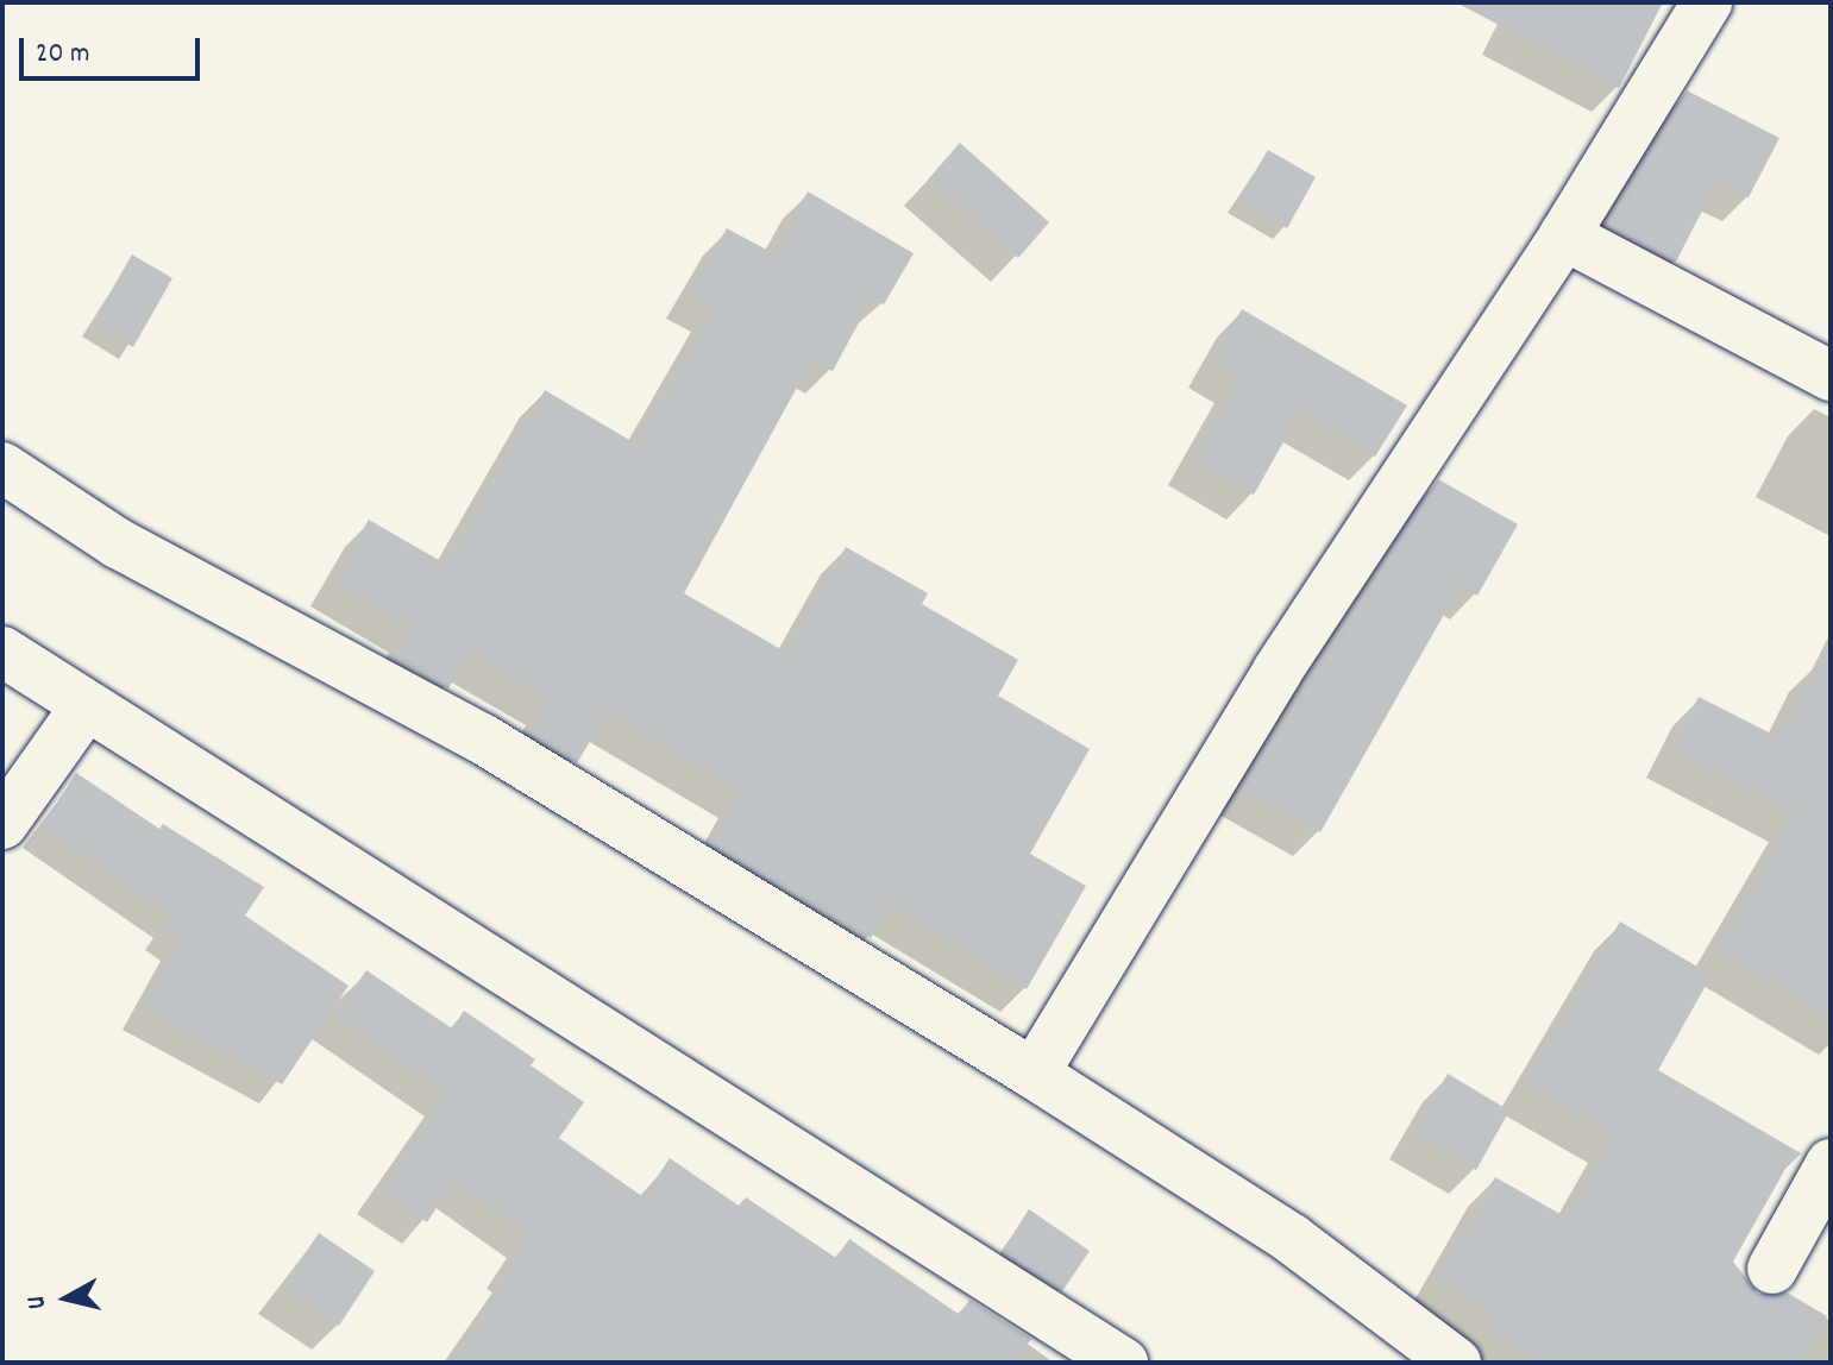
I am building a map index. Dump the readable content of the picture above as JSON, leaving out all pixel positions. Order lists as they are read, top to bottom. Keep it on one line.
{"scale_bar":"20 m","north":"left"}
